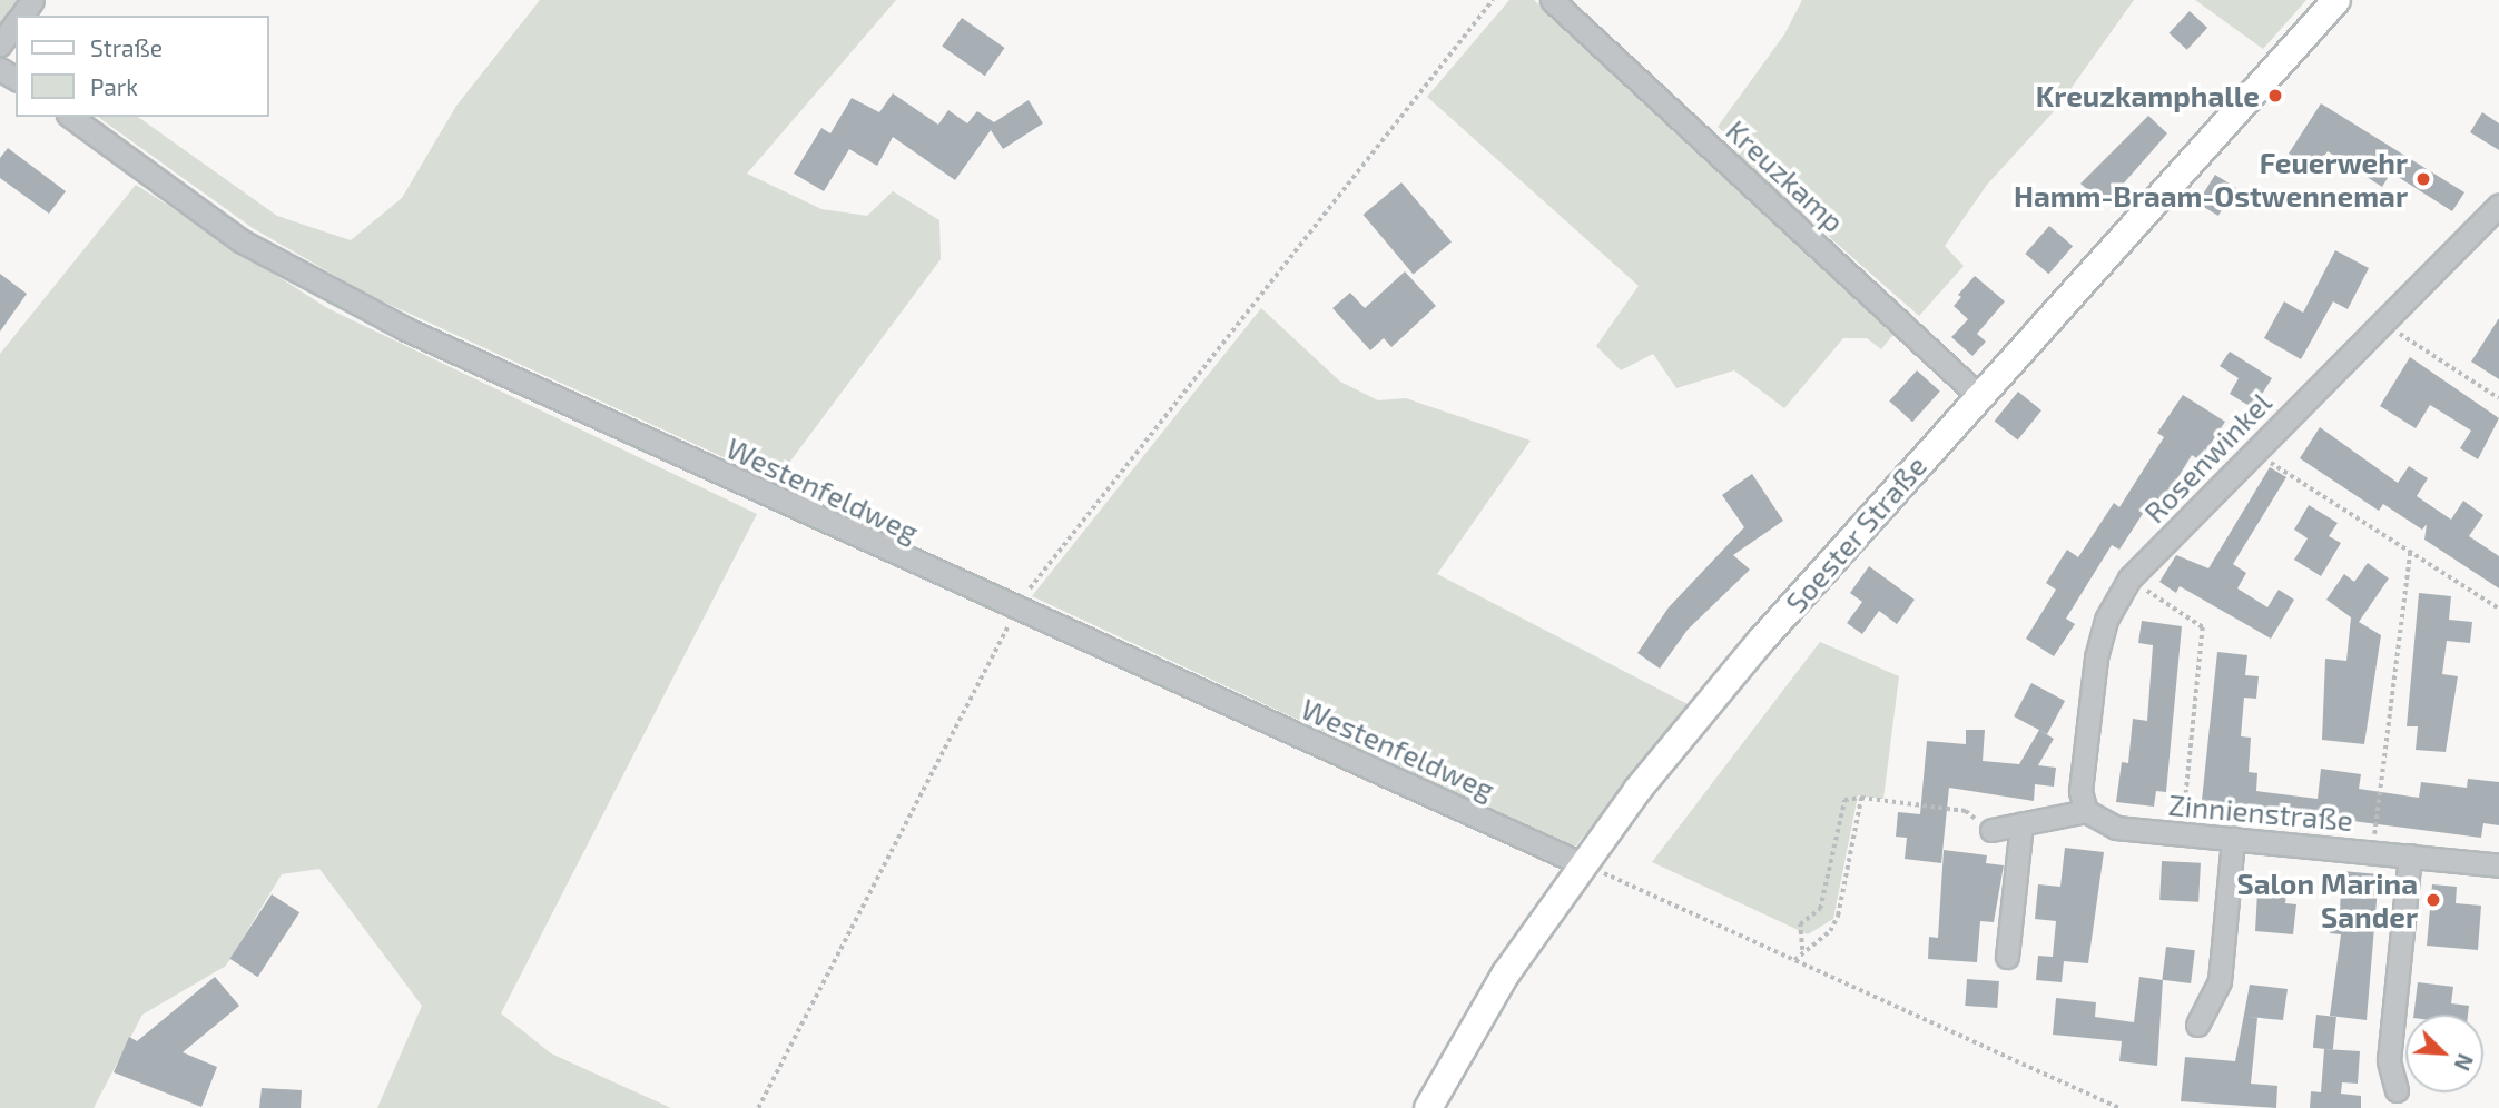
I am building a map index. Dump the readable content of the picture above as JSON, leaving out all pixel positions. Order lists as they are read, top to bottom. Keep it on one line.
{"streets":{"main road":["Soester Straße"],"street":["Kreuzkamp","Rosenwinkel","Westenfeldweg","Zinnienstraße"]},"crossings":[["Kreuzkamp","Soester Straße"],["Rosenwinkel","Zinnienstraße"],["Westenfeldweg","Soester Straße"]],"places":["Kreuzkamphalle","Feuerwehr Hamm-Braam-Ostwennemar","Salon Marina Sander"],"legend":["Straße","Park"],"north":"bottom right"}
